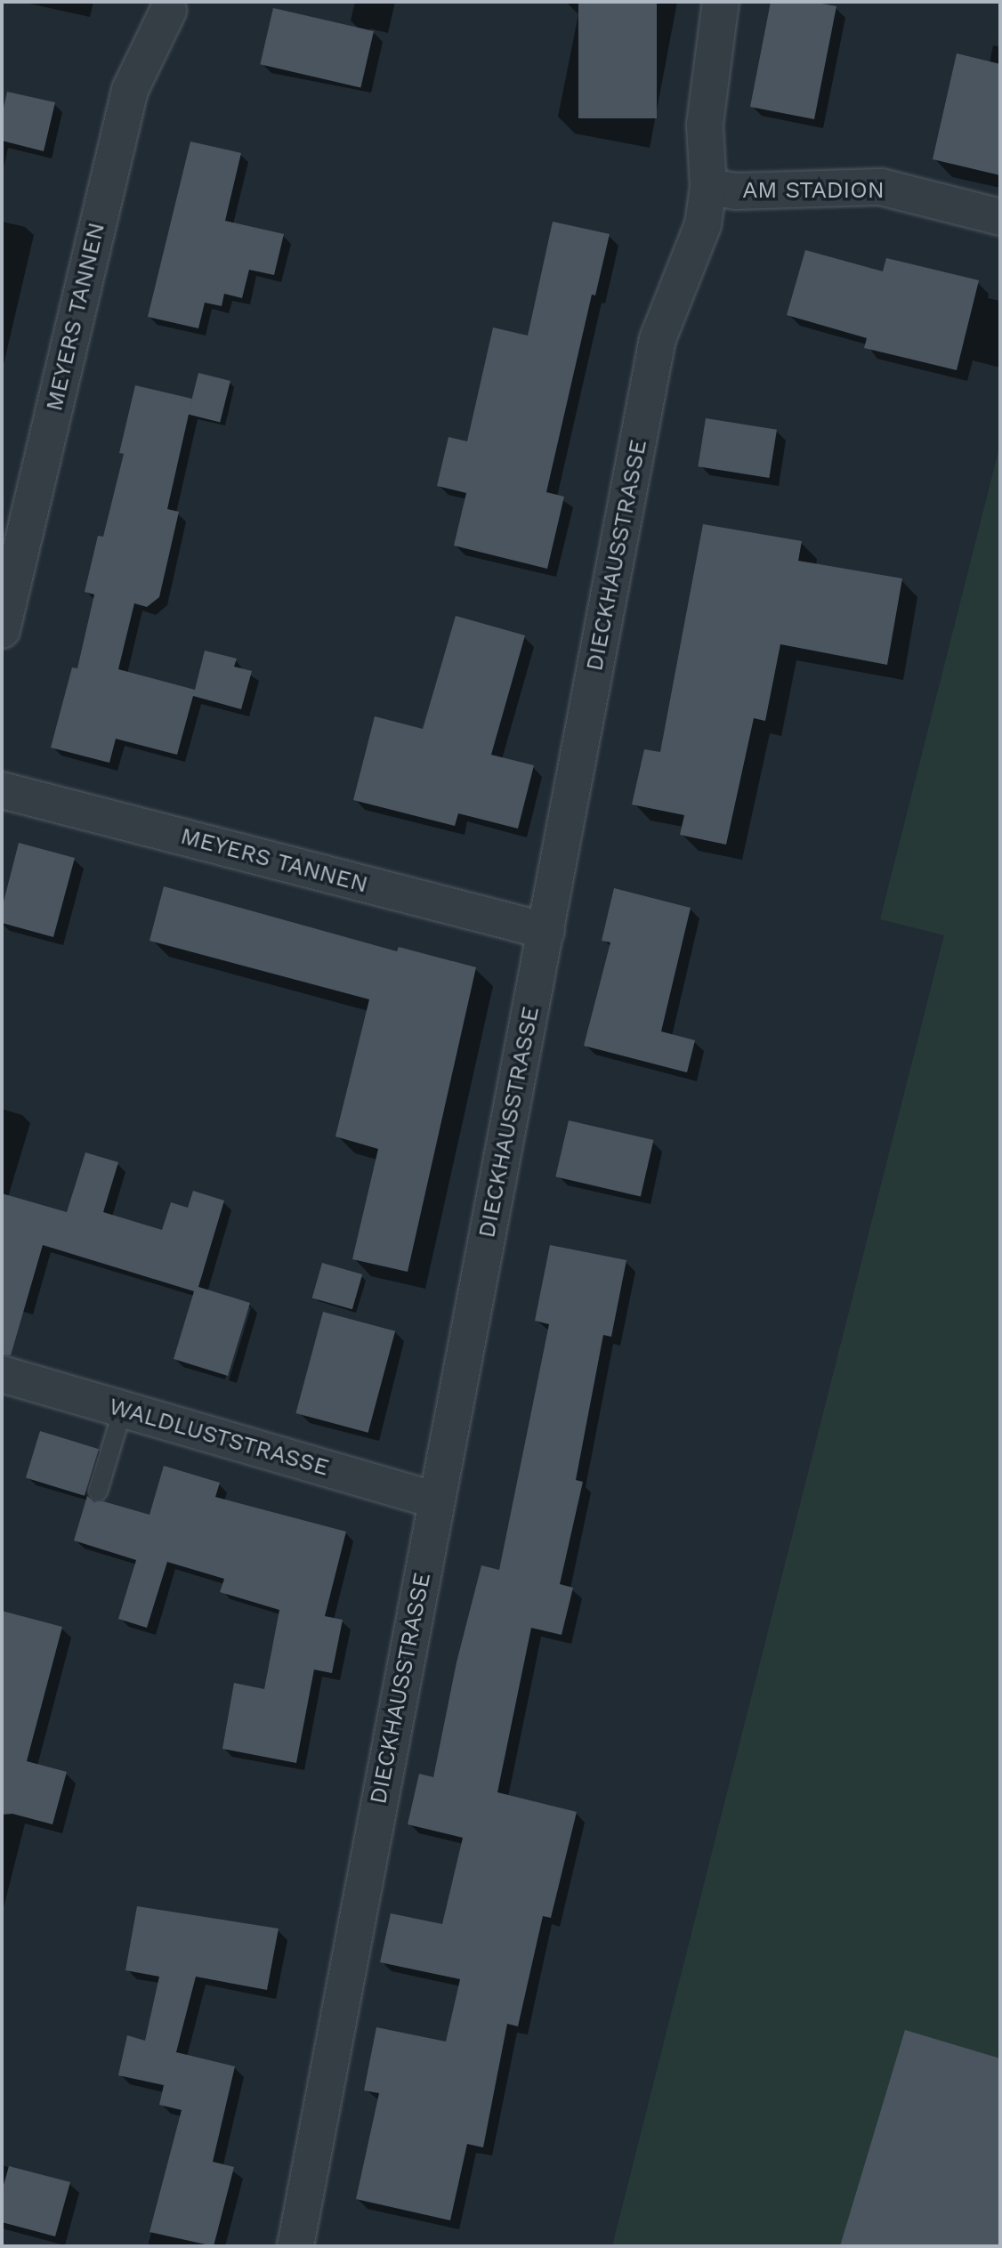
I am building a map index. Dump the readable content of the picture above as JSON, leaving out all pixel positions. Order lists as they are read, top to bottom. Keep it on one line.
{"streets":{"street":["AM STADION","MEYERS TANNEN","DIECKHAUSSTRASSE","WALDLUSTSTRASSE"]},"crossings":[["AM STADION","DIECKHAUSSTRASSE"],["MEYERS TANNEN","DIECKHAUSSTRASSE"],["DIECKHAUSSTRASSE","WALDLUSTSTRASSE"]]}
